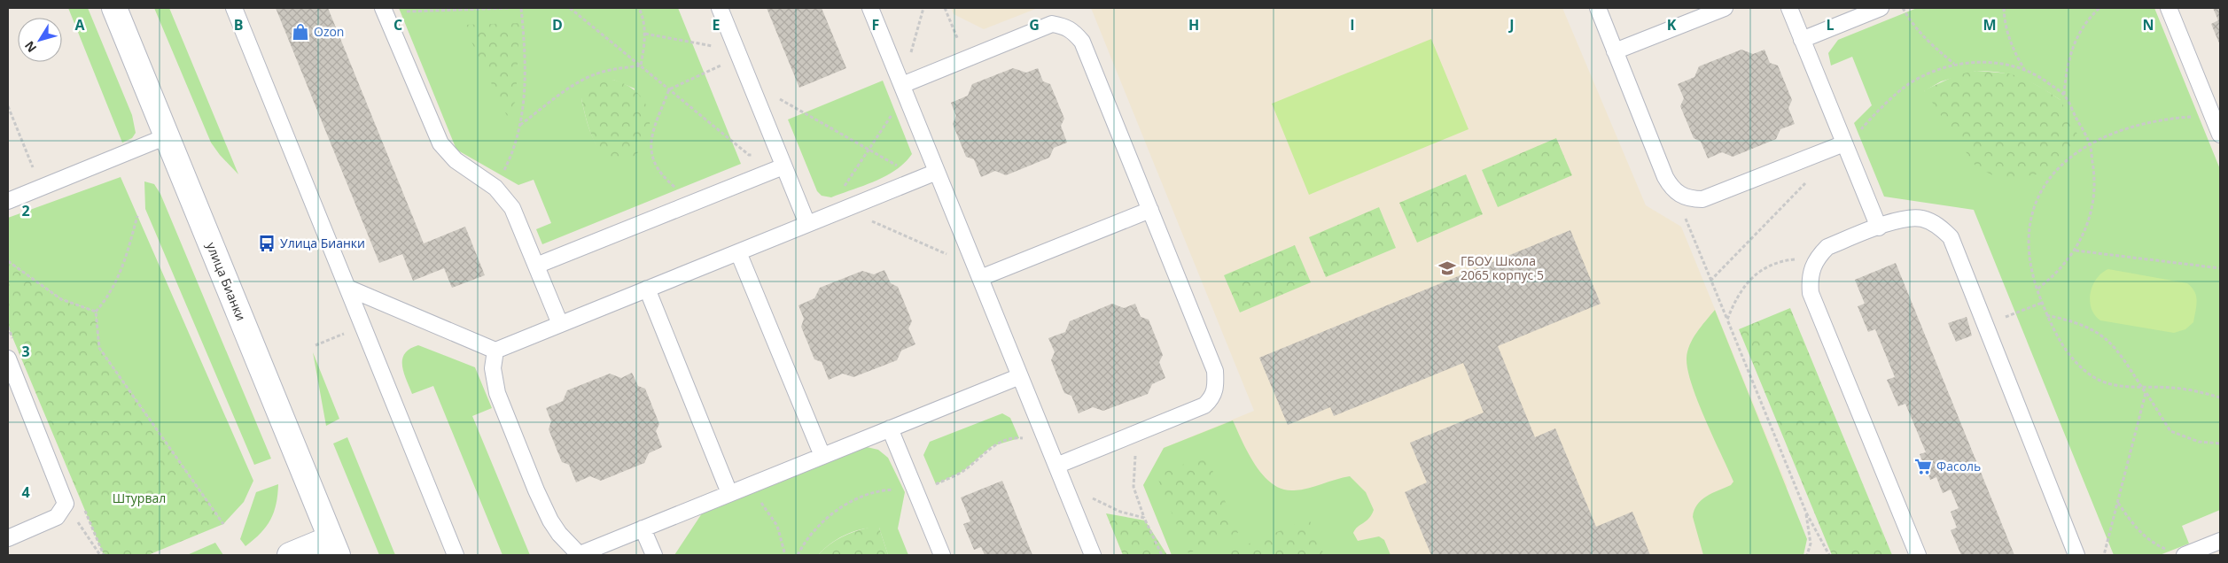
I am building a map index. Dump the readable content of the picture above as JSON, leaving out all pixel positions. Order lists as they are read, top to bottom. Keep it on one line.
{"streets":{"street":["улица Бианки"]},"parks":["Штурвал"],"places":{"shop":["Ozon"],"bus stop":["Улица Бианки"],"school or university":["ГБОУ Школа 2065 корпус 5"],"supermarket":["Фасоль"]},"north":"bottom left","grid":{"columns":["A","B","C","D","E","F","G","H","I","J","K","L","M","N"],"rows":["2","3","4"]}}
